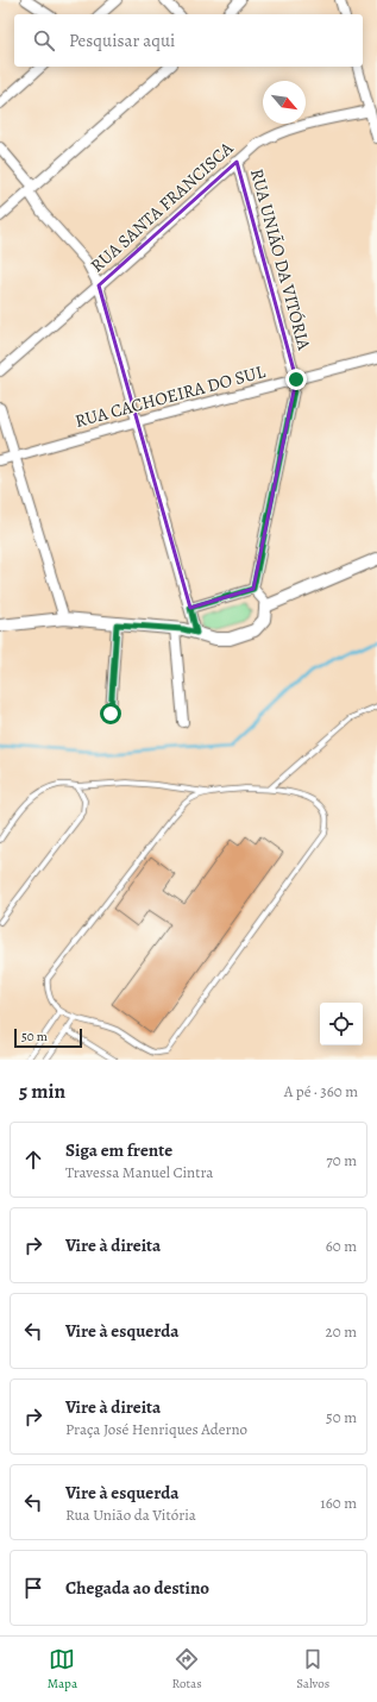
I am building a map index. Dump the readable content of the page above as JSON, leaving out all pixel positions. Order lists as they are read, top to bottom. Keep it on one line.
{"streets":{"street":["RUA SANTA FRANCISCA","RUA UNIÃO DA VITÓRIA","RUA CACHOEIRA DO SUL"]},"crossings":[["RUA SANTA FRANCISCA","RUA UNIÃO DA VITÓRIA"],["RUA UNIÃO DA VITÓRIA","RUA CACHOEIRA DO SUL"]],"scale_bar":"50 m","north":"bottom right","page":{"search":"Pesquisar aqui","scale":"50 m","heading":["5 min","A pé · 360 m"],"list":[["Siga em frente","Travessa Manuel Cintra","70 m"],["Vire à direita","60 m"],["Vire à esquerda","20 m"],["Vire à direita","Praça José Henriques Aderno","50 m"],["Vire à esquerda","Rua União da Vitória","160 m"],"Chegada ao destino"],"nav":["Mapa","Rotas","Salvos"]}}
